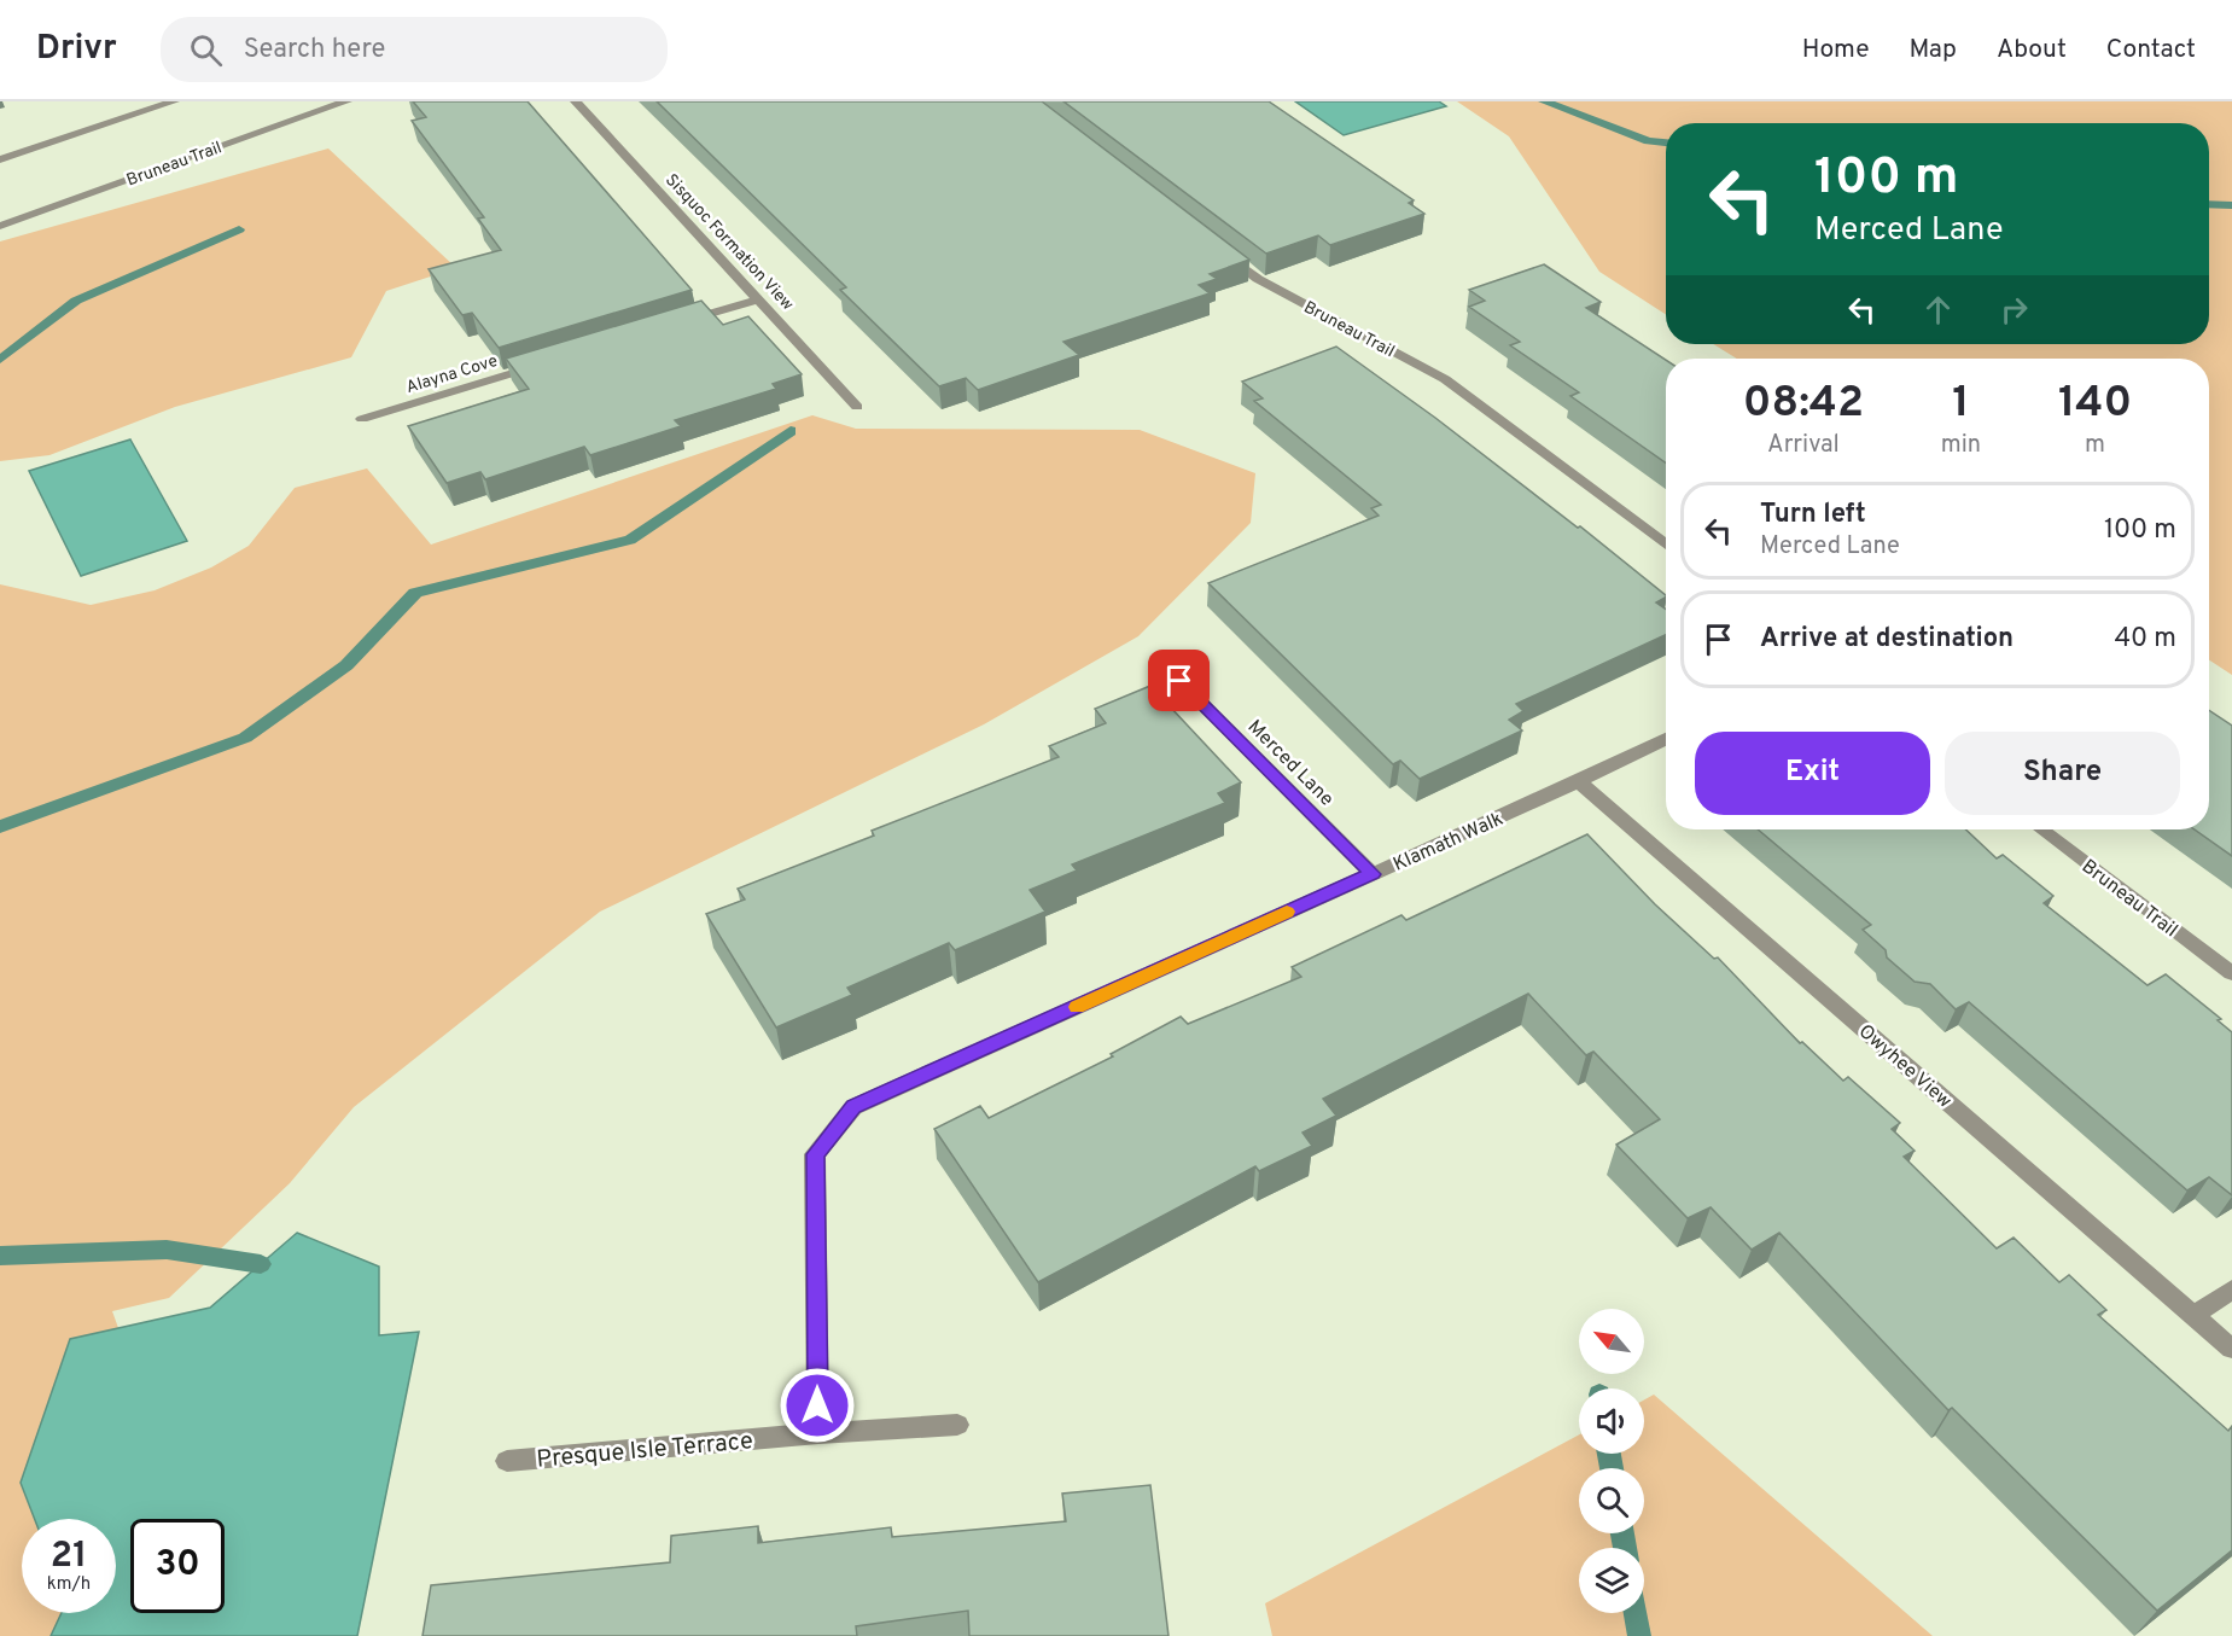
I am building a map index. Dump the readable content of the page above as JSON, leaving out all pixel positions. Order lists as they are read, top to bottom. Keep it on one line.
{"streets":{"street":["Bruneau Trail","Sisquoc Formation View","Alayna Cove","Merced Lane","Klamath Walk","Owyhee View","Presque Isle Terrace"]},"crossings":[["Merced Lane","Klamath Walk"],["Klamath Walk","Owyhee View"],["Klamath Walk","Presque Isle Terrace"]],"north":"top left","page":{"header":"Drivr","search":"Search here","nav":["Home","Map","About","Contact"],"turn":["100 m","Merced Lane"],"eta":["08:42","Arrival","1","min","140","m"],"list":[{"name":"Turn left","note":"Merced Lane","value":"100 m"},{"name":"Arrive at destination","value":"40 m"}],"buttons":["Exit","Share"],"speed":"21 km/h","limit":"30"}}
